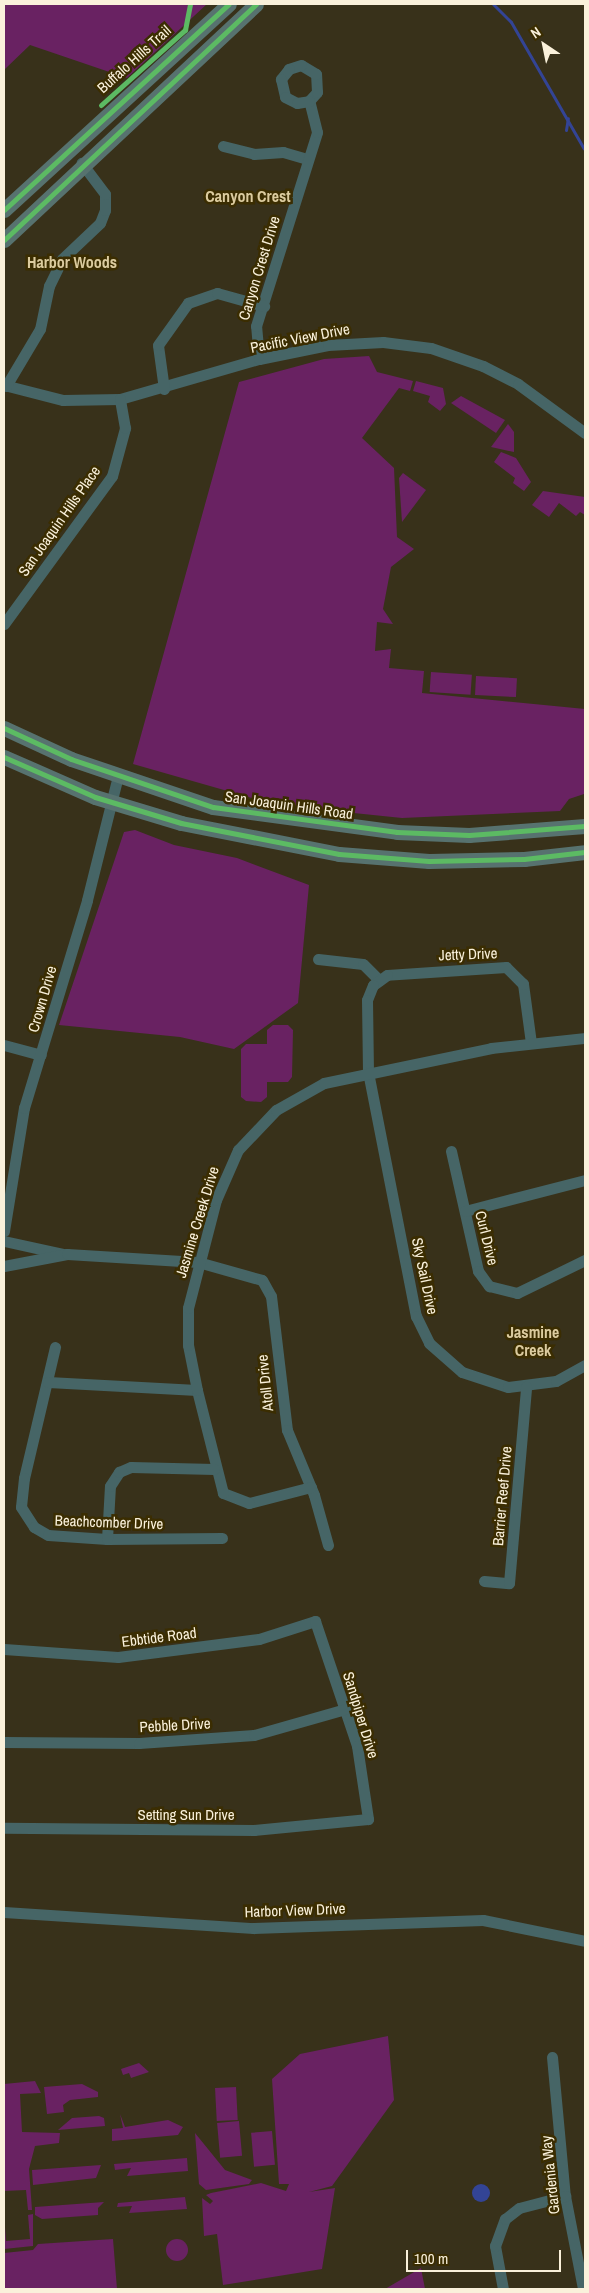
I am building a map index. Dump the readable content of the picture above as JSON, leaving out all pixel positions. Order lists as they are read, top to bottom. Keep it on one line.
{"streets":{"main road":["San Joaquin Hills Road"],"street":["Canyon Crest Drive","Pacific View Drive","San Joaquin Hills Place","Jetty Drive","Crown Drive","Jasmine Creek Drive","Curl Drive","Sky Sail Drive","Atoll Drive","Barrier Reef Drive","Beachcomber Drive","Ebbtide Road","Sandpiper Drive","Pebble Drive","Setting Sun Drive","Harbor View Drive","Gardenia Way"],"cycle path":["Buffalo Hills Trail"]},"crossings":[["Canyon Crest Drive","Pacific View Drive"],["Pacific View Drive","San Joaquin Hills Place"],["San Joaquin Hills Road","Crown Drive"],["Jetty Drive","Jasmine Creek Drive"],["Jasmine Creek Drive","Sky Sail Drive"],["Jasmine Creek Drive","Atoll Drive"],["Sky Sail Drive","Barrier Reef Drive"],["Ebbtide Road","Sandpiper Drive"],["Sandpiper Drive","Pebble Drive"],["Sandpiper Drive","Setting Sun Drive"]],"districts":["Canyon Crest","Harbor Woods","Jasmine Creek"],"scale_bar":"100 m","north":"top left"}
